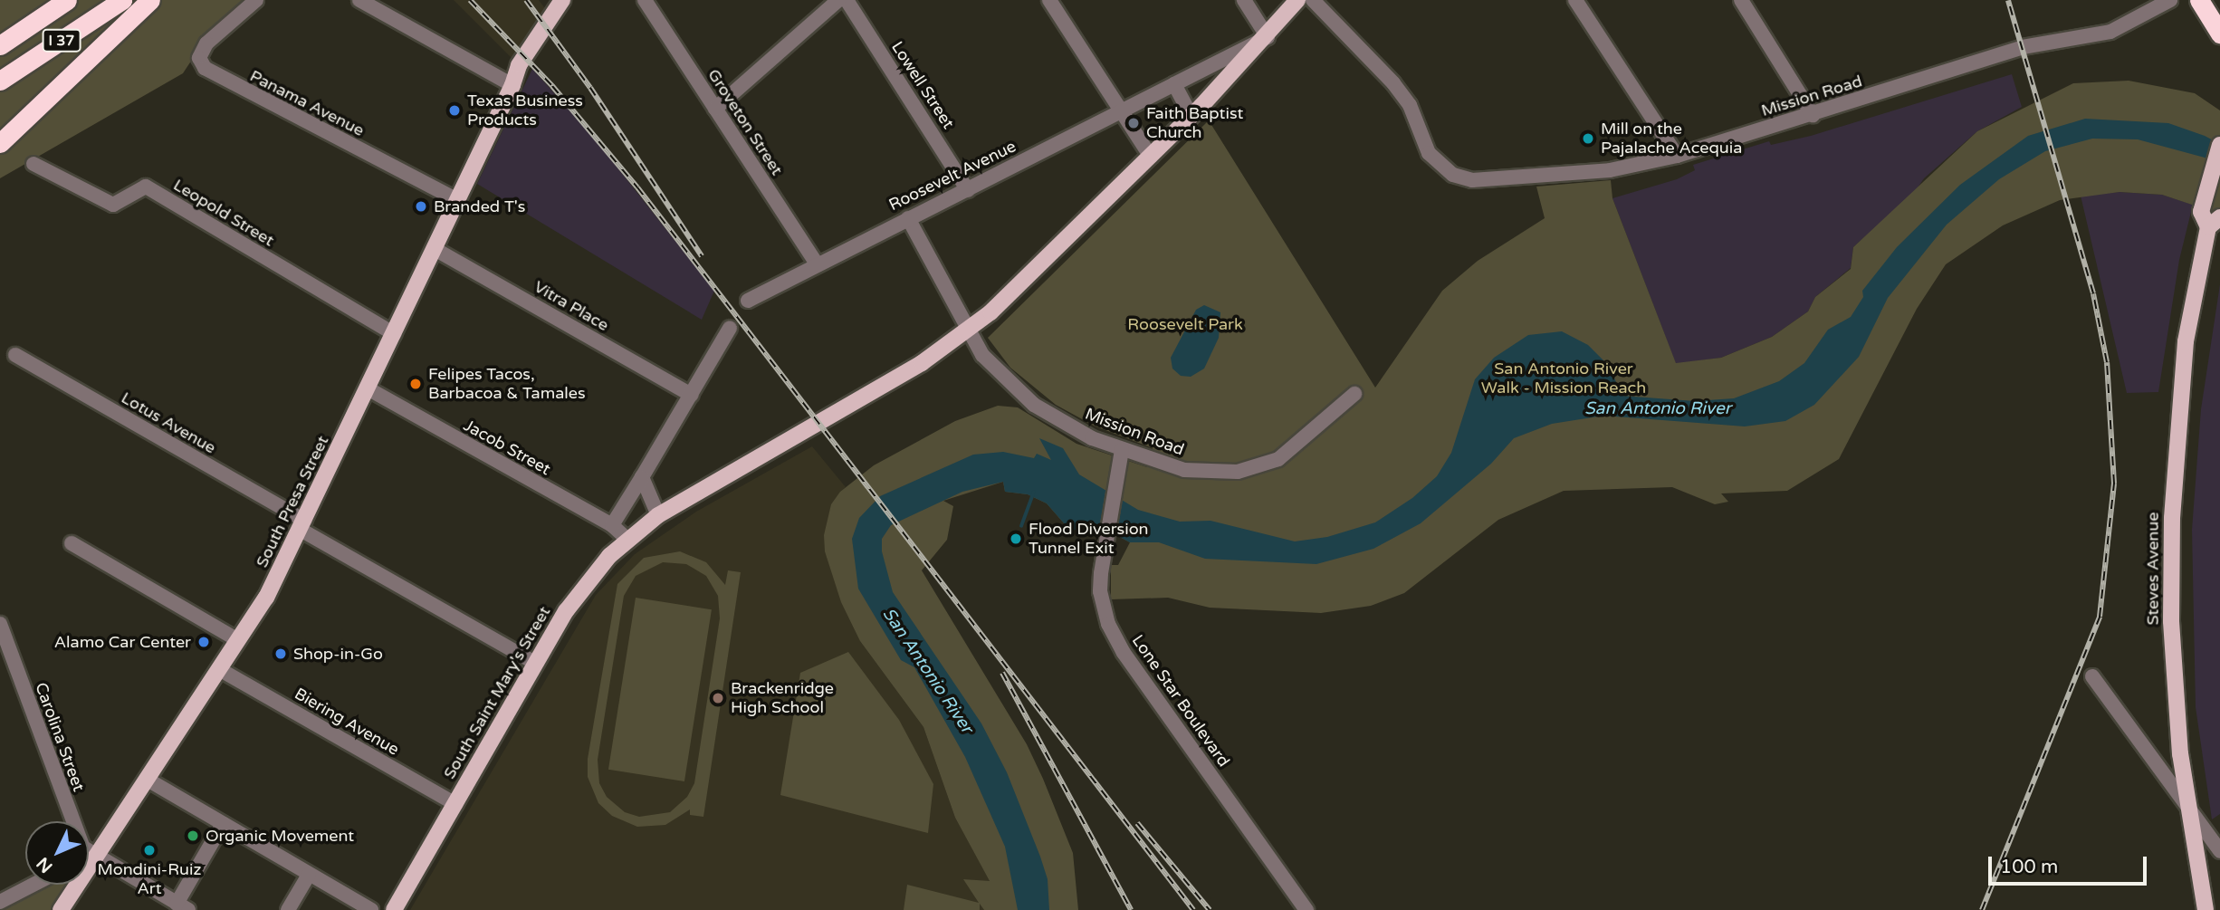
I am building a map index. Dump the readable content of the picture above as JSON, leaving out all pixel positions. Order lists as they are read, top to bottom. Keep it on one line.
{"streets":{"highway":["I 37"],"main road":["Roosevelt Avenue","South Presa Street","Steves Avenue","South Saint Mary's Street"],"street":["Lowell Street","Mission Road","Panama Avenue","Groveton Street","Leopold Street","Vitra Place","Lotus Avenue","Jacob Street","Lone Star Boulevard","Biering Avenue","Carolina Street"]},"crossings":[["Lowell Street","Roosevelt Avenue"],["Mission Road","Roosevelt Avenue"],["Mission Road","South Saint Mary's Street"],["Mission Road","Lone Star Boulevard"],["Panama Avenue","South Presa Street"],["Groveton Street","Roosevelt Avenue"],["Roosevelt Avenue","South Saint Mary's Street"],["Leopold Street","South Presa Street"],["Vitra Place","South Presa Street"],["Lotus Avenue","South Presa Street"],["Lotus Avenue","South Saint Mary's Street"],["Jacob Street","South Presa Street"],["Jacob Street","South Saint Mary's Street"],["South Presa Street","Biering Avenue"],["South Presa Street","Carolina Street"],["South Saint Mary's Street","Biering Avenue"]],"water":["San Antonio River"],"parks":["Roosevelt Park","San Antonio River Walk - Mission Reach"],"places":["Texas Business Products","Faith Baptist Church","Mill on the Pajalache Acequia","Branded T's","Felipes Tacos, Barbacoa & Tamales","Flood Diversion Tunnel Exit","Alamo Car Center","Shop-in-Go","Brackenridge High School","Organic Movement","Mondini-Ruiz Art"],"scale_bar":"100 m","north":"bottom left"}
